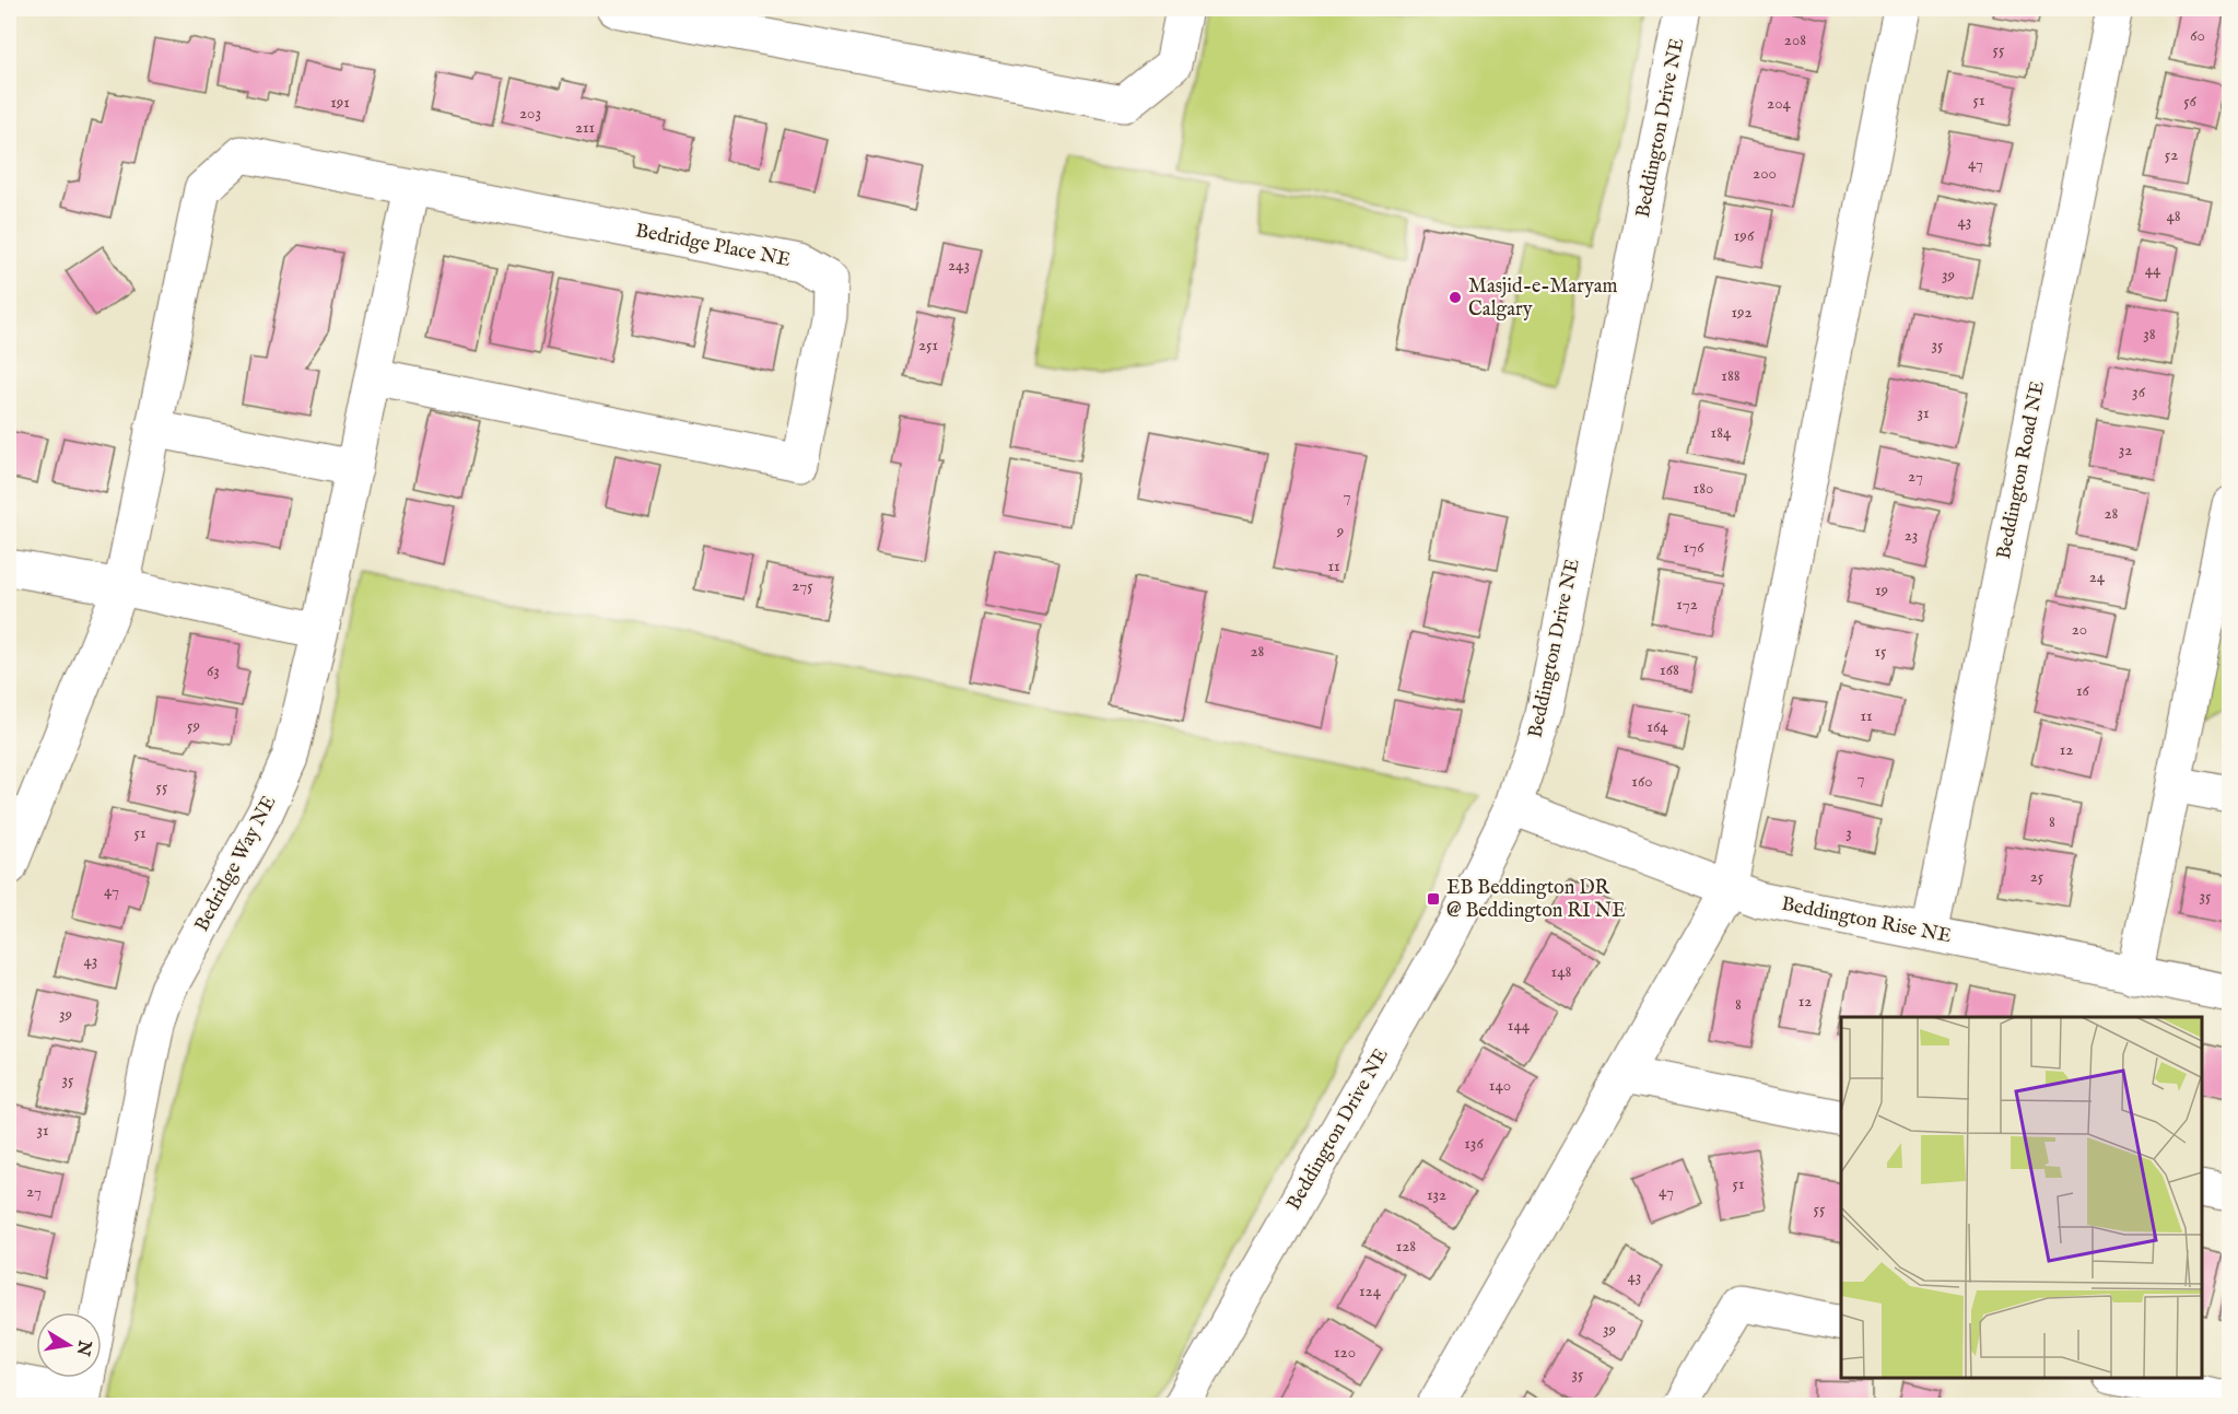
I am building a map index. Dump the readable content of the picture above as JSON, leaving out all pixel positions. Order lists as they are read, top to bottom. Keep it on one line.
{"streets":{"street":["Beddington Drive NE","Bedridge Place NE","Beddington Road NE","Bedridge Way NE","Beddington Rise NE"]},"crossings":[["Beddington Drive NE","Beddington Rise NE"],["Beddington Road NE","Beddington Rise NE"]],"places":{"other":["Masjid-e-Maryam Calgary"],"transit":["EB Beddington DR @ Beddington RI NE"]},"house_numbers":["60","208","55","51","56","191","204","203","211","52","47","200","48","43","196","243","44","39","192","38","251","35","188","36","31","184","32","27","180","7","28","9","23","176","11","24","275","19","172","20","28","15","168","63","16","11","59","164","12","7","160","55","8","51","3","25","47","35","43","148","12","8","39","144","35","140","31","136","51","27","47","132","55","128","43","124","39","120","35"],"north":"right"}
